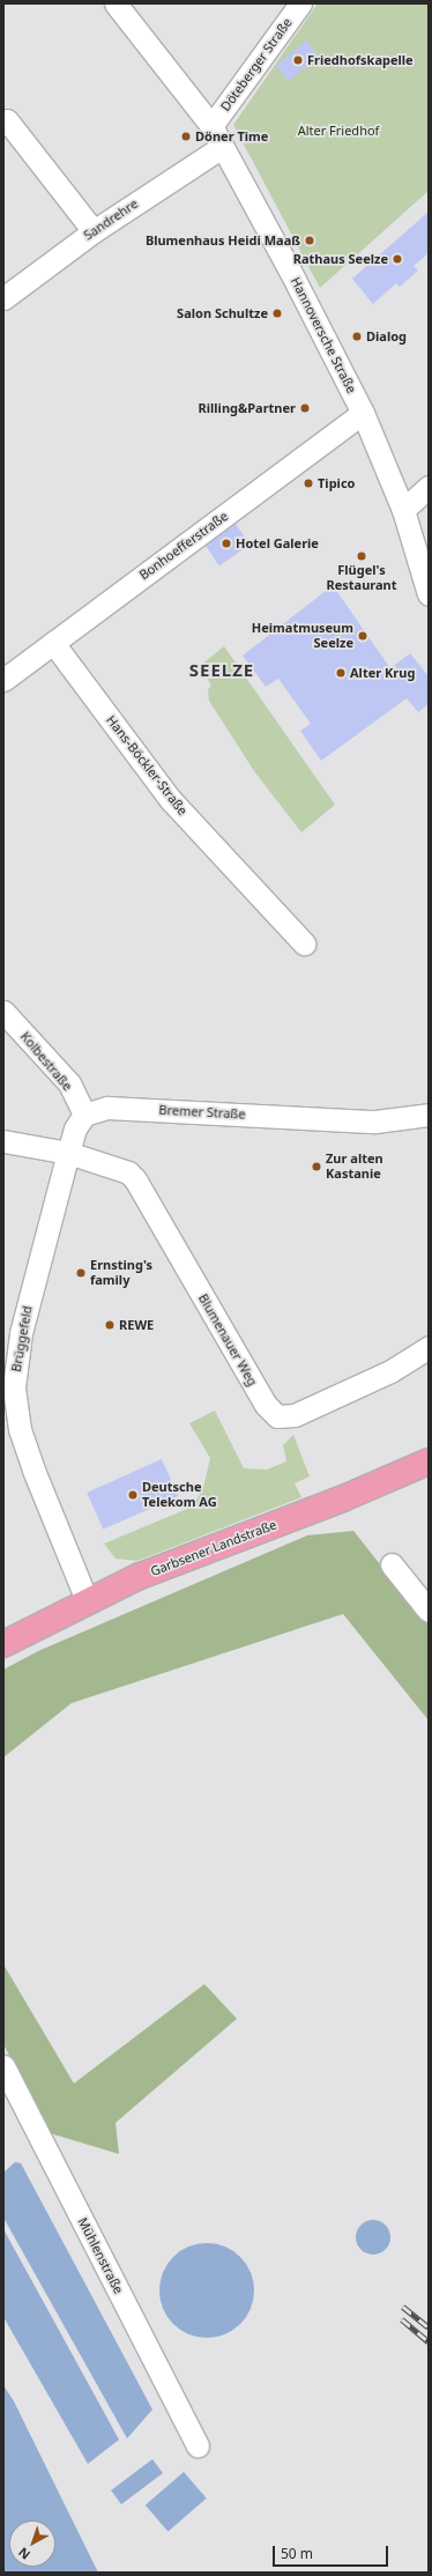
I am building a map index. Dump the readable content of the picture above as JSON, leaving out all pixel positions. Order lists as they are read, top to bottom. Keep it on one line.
{"streets":{"main road":["Garbsener Landstraße"],"street":["Döteberger Straße","Sandrehre","Hannoversche Straße","Bonhoefferstraße","Hans-Böckler-Straße","Kolbestraße","Bremer Straße","Brüggefeld","Blumenauer Weg","Mühlenstraße"]},"crossings":[["Döteberger Straße","Hannoversche Straße"],["Sandrehre","Hannoversche Straße"],["Hannoversche Straße","Bonhoefferstraße"],["Bonhoefferstraße","Hans-Böckler-Straße"],["Kolbestraße","Bremer Straße"],["Brüggefeld","Blumenauer Weg"],["Brüggefeld","Garbsener Landstraße"]],"districts":["SEELZE"],"parks":["Alter Friedhof"],"places":["Friedhofskapelle","Döner Time","Blumenhaus Heidi Maaß","Rathaus Seelze","Salon Schultze","Dialog","Rilling&Partner","Tipico","Hotel Galerie","Flügel's Restaurant","Heimatmuseum Seelze","Alter Krug","Zur alten Kastanie","Ernsting's family","REWE","Deutsche Telekom AG"],"scale_bar":"50 m","north":"bottom left"}
